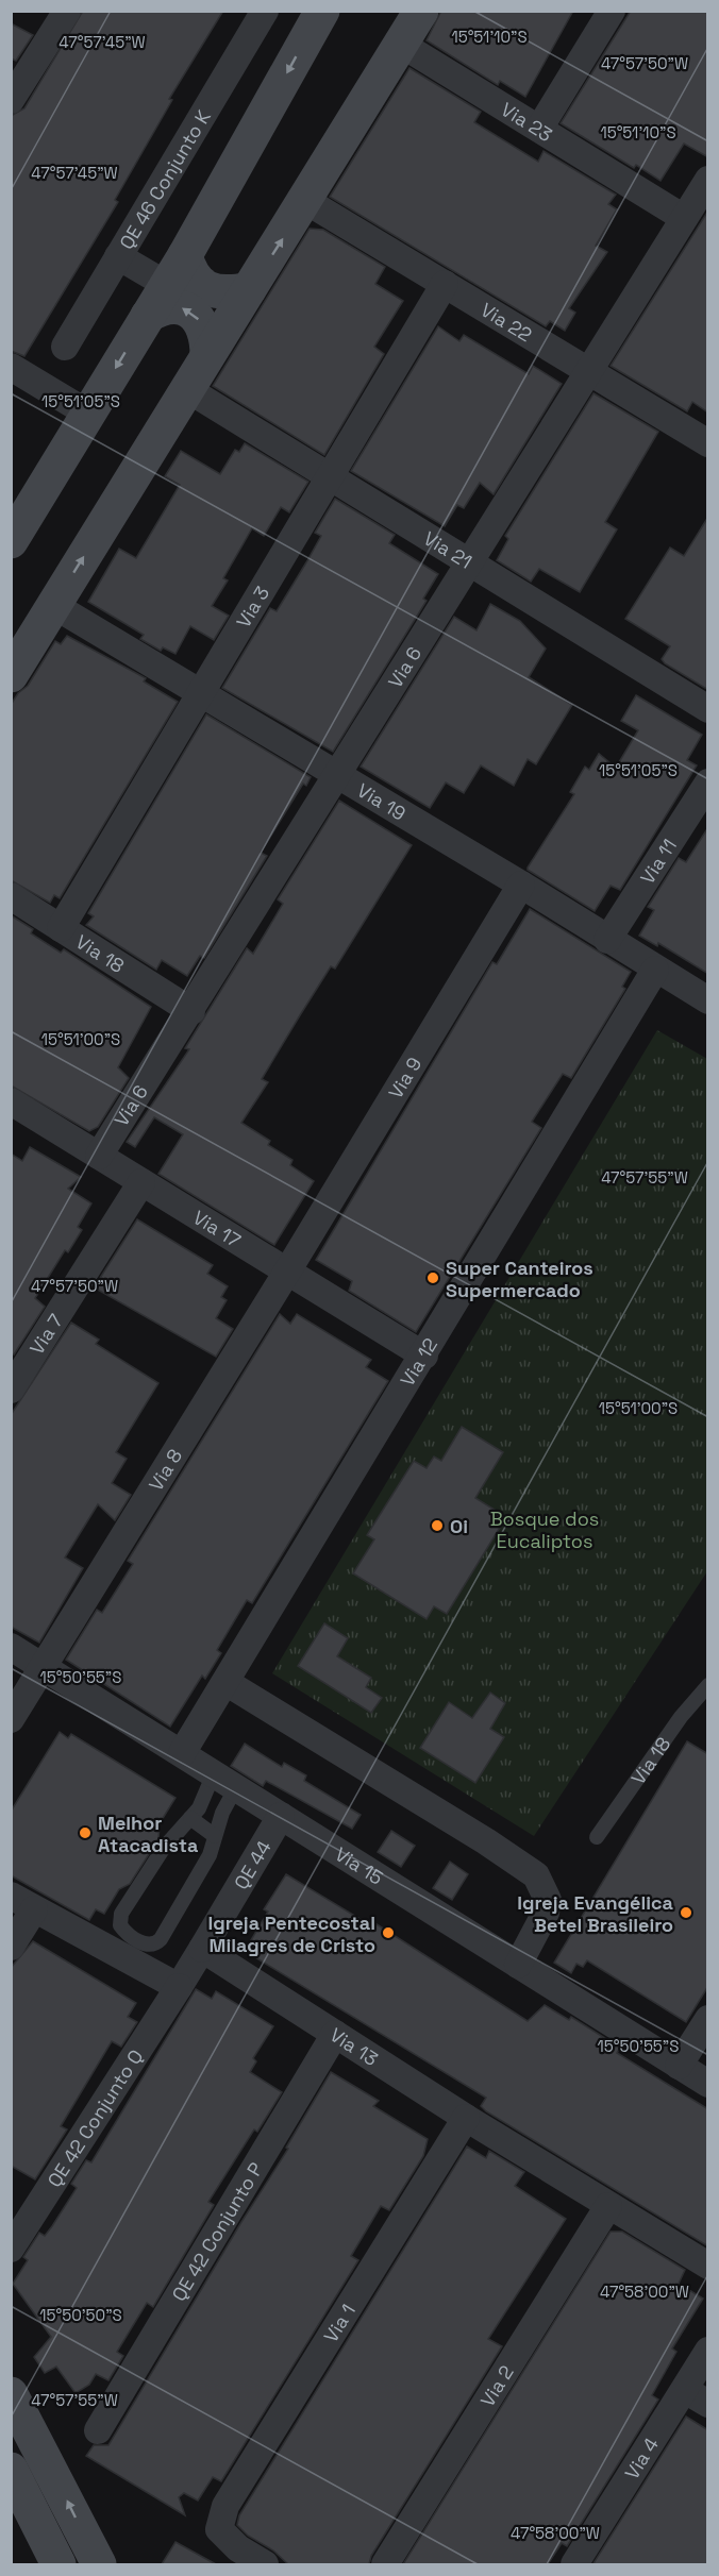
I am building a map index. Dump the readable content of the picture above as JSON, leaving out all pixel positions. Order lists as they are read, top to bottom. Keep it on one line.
{"streets":{"street":["Via 23","QE 46 Conjunto K","Via 22","Via 21","Via 3","Via 6","Via 19","Via 11","Via 18","Via 9","Via 17","Via 7","Via 12","Via 8","Via 15","QE 44","Via 13","QE 42 Conjunto Q","QE 42 Conjunto P","Via 1","Via 2","Via 4"]},"crossings":[["Via 23","Via 6"],["Via 22","Via 3"],["Via 22","Via 6"],["Via 21","Via 3"],["Via 21","Via 6"],["Via 3","Via 19"],["Via 3","Via 18"],["Via 6","Via 19"],["Via 6","Via 18"],["Via 6","Via 17"],["Via 19","Via 11"],["Via 19","Via 9"],["Via 19","Via 12"],["Via 9","Via 17"],["Via 9","Via 8"],["Via 17","Via 7"],["Via 17","Via 12"],["Via 17","Via 8"],["Via 12","Via 15"],["Via 8","Via 15"],["Via 15","QE 44"],["QE 44","Via 13"],["Via 13","QE 42 Conjunto P"],["Via 13","Via 1"],["Via 13","Via 2"]],"parks":["Bosque dos Eucaliptos"],"places":["Super Canteiros Supermercado","Oi","Melhor Atacadista","Igreja Evangélica Betel Brasileiro","Igreja Pentecostal Milagres de Cristo"],"coordinates":["15°51'10\"S","47°57'45\"W","47°57'50\"W","15°51'05\"S","15°51'00\"S","47°57'55\"W","15°50'55\"S","47°58'00\"W","15°50'50\"S"]}
